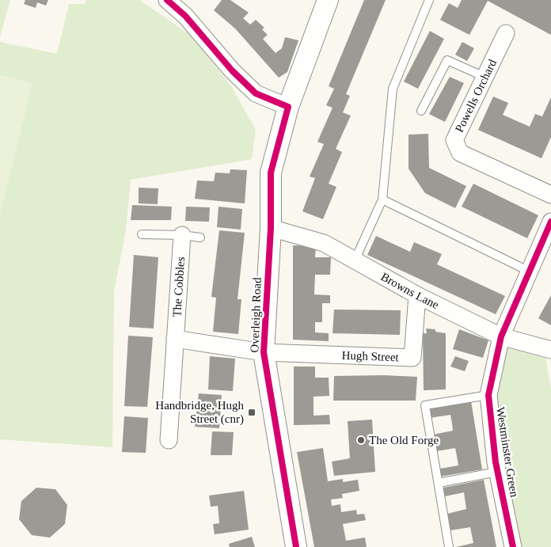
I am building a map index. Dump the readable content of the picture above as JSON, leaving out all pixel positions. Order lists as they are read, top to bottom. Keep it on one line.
{"streets":{"street":["Powells Orchard","The Cobbles","Browns Lane","Overleigh Road","Hugh Street","Westminster Green"]},"crossings":[["Browns Lane","Overleigh Road"],["Browns Lane","Hugh Street"],["Browns Lane","Westminster Green"],["Overleigh Road","Hugh Street"]],"places":{"transit":["Handbridge, Hugh Street (cnr)"],"other":["The Old Forge"]}}
